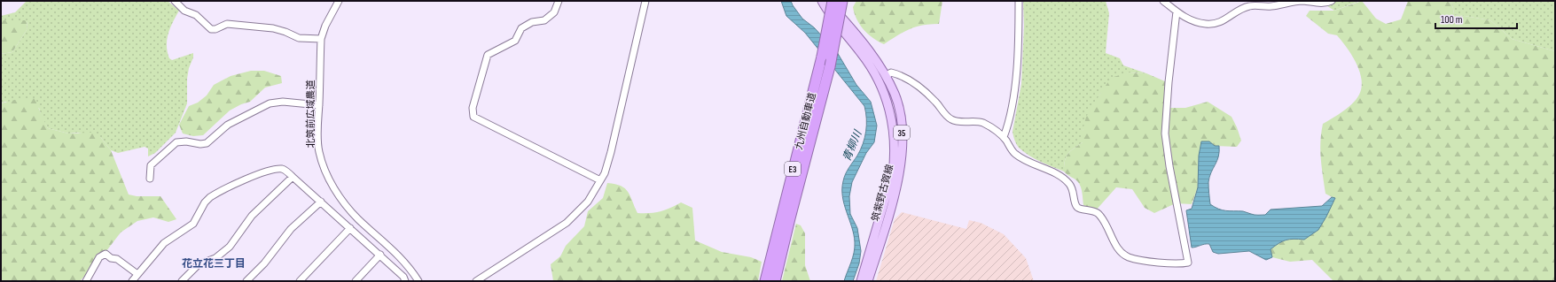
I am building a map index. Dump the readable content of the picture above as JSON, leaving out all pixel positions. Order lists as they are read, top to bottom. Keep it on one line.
{"streets":{"highway":["九州自動車道","E3"],"main road":["35","筑紫野古賀線"],"street":["北筑前広域農道"]},"crossings":[["九州自動車道","筑紫野古賀線"]],"districts":["花立花三丁目"],"water":["青柳川"],"scale_bar":"100 m"}
